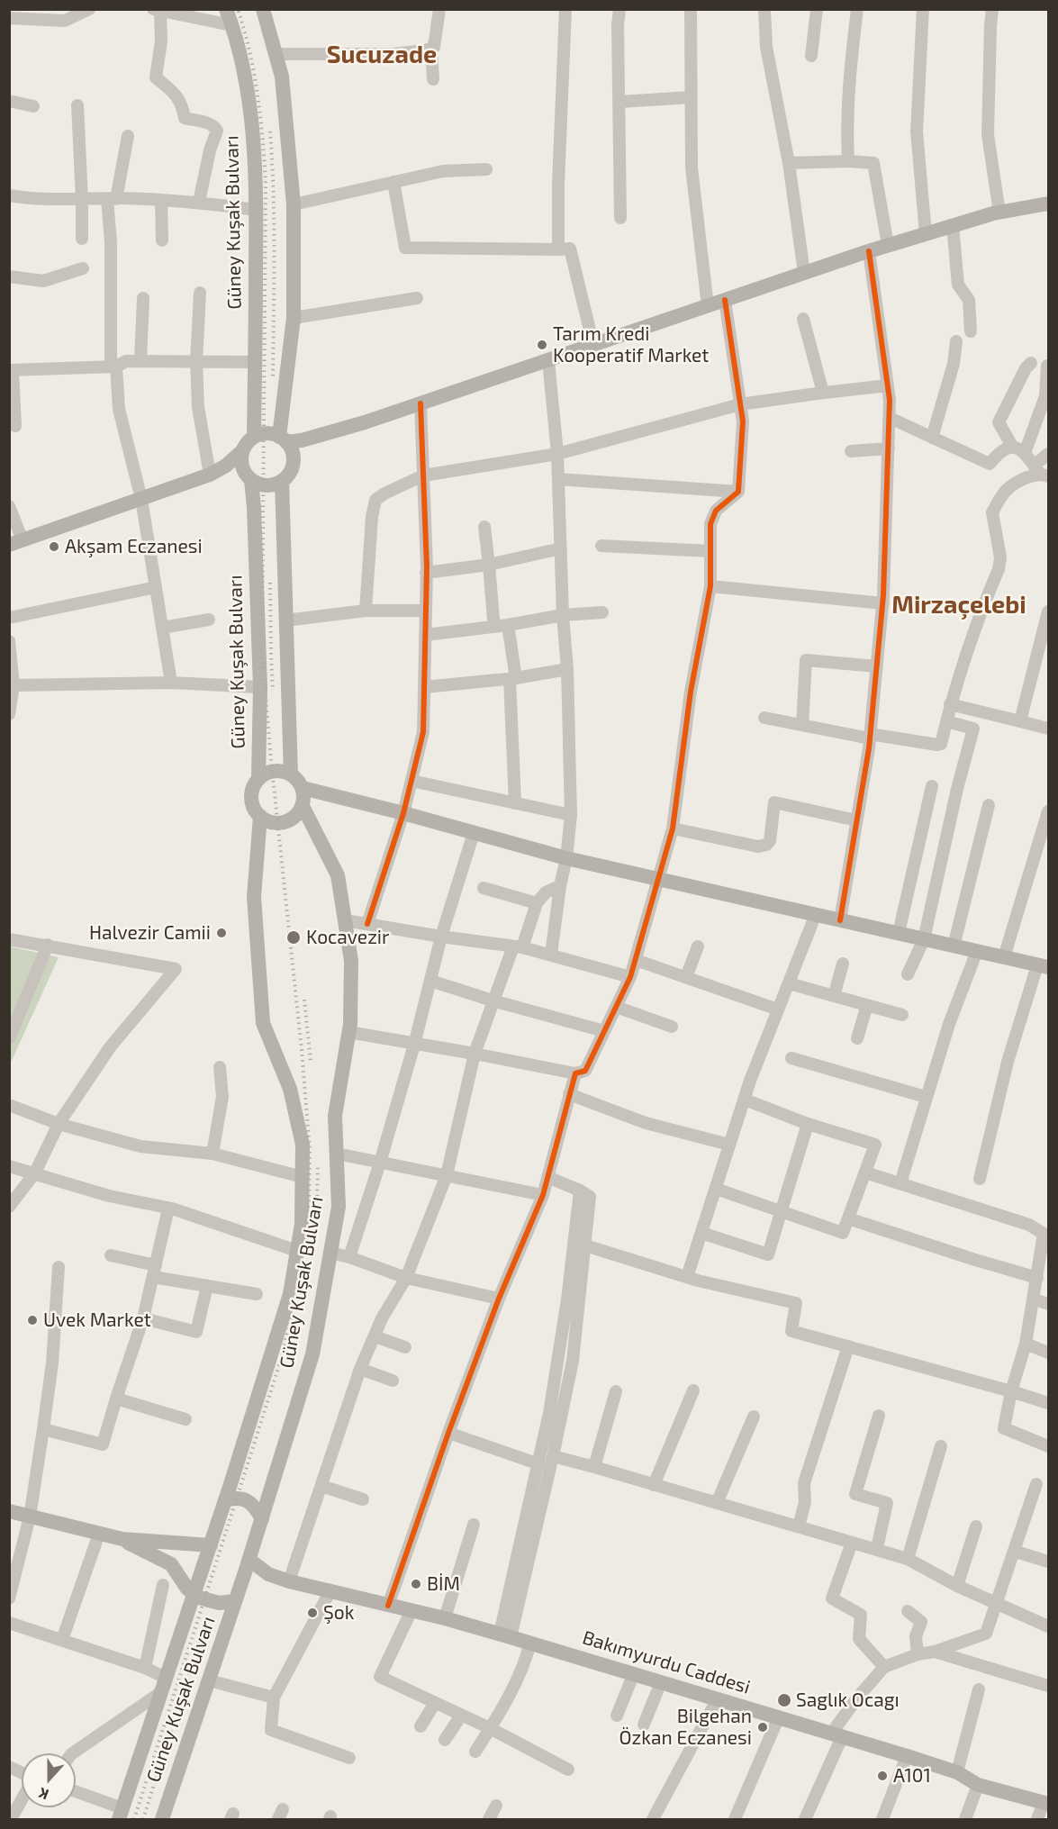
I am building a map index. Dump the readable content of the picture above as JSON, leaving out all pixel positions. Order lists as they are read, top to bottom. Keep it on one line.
{"streets":{"main road":["Güney Kuşak Bulvarı","Bakımyurdu Caddesi"]},"districts":["Sucuzade","Mirzaçelebi"],"places":["Tarım Kredi Kooperatif Market","Akşam Eczanesi","Halvezir Camii","Kocavezir","Uvek Market","BİM","Şok","Saglık Ocagı","Bilgehan Özkan Eczanesi","A101"],"north":"bottom"}
